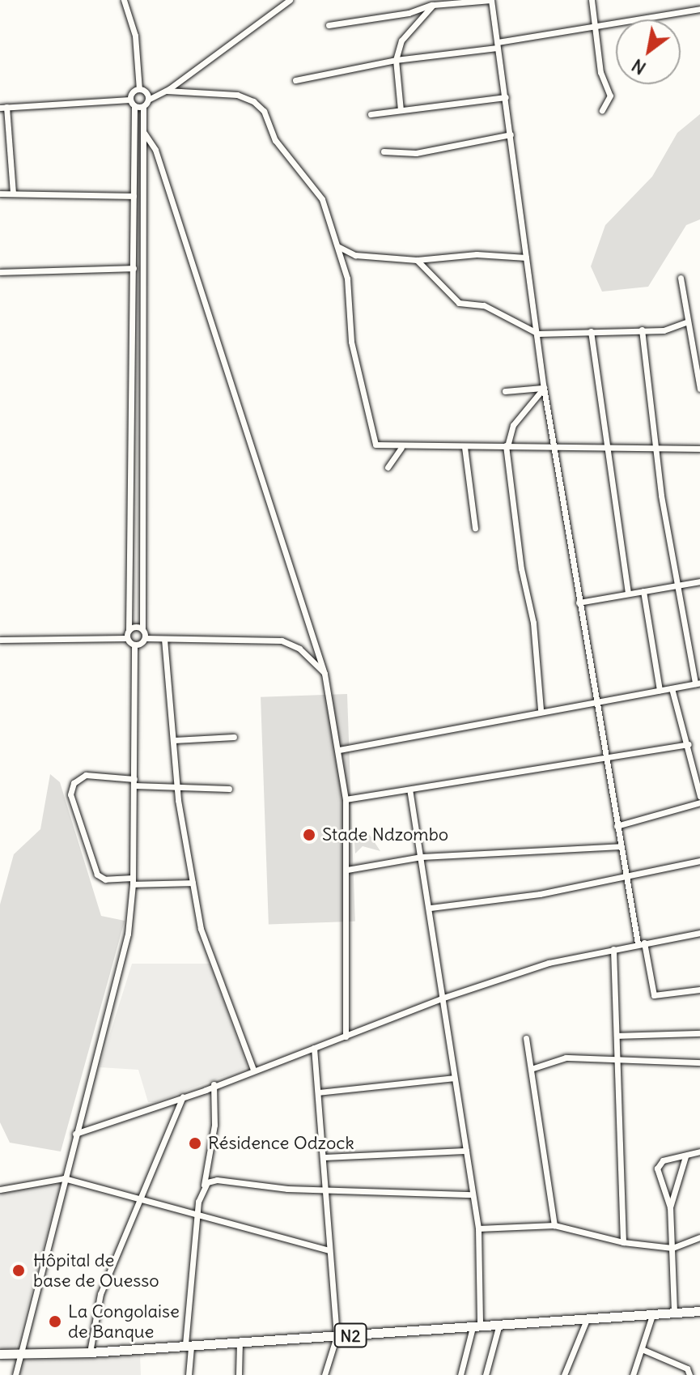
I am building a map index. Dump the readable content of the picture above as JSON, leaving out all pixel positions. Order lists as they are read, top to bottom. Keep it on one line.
{"streets":{"highway":["N2"]},"places":["Stade Ndzombo","Résidence Odzock","Hôpital de base de Ouesso","La Congolaise de Banque"],"north":"bottom left"}
